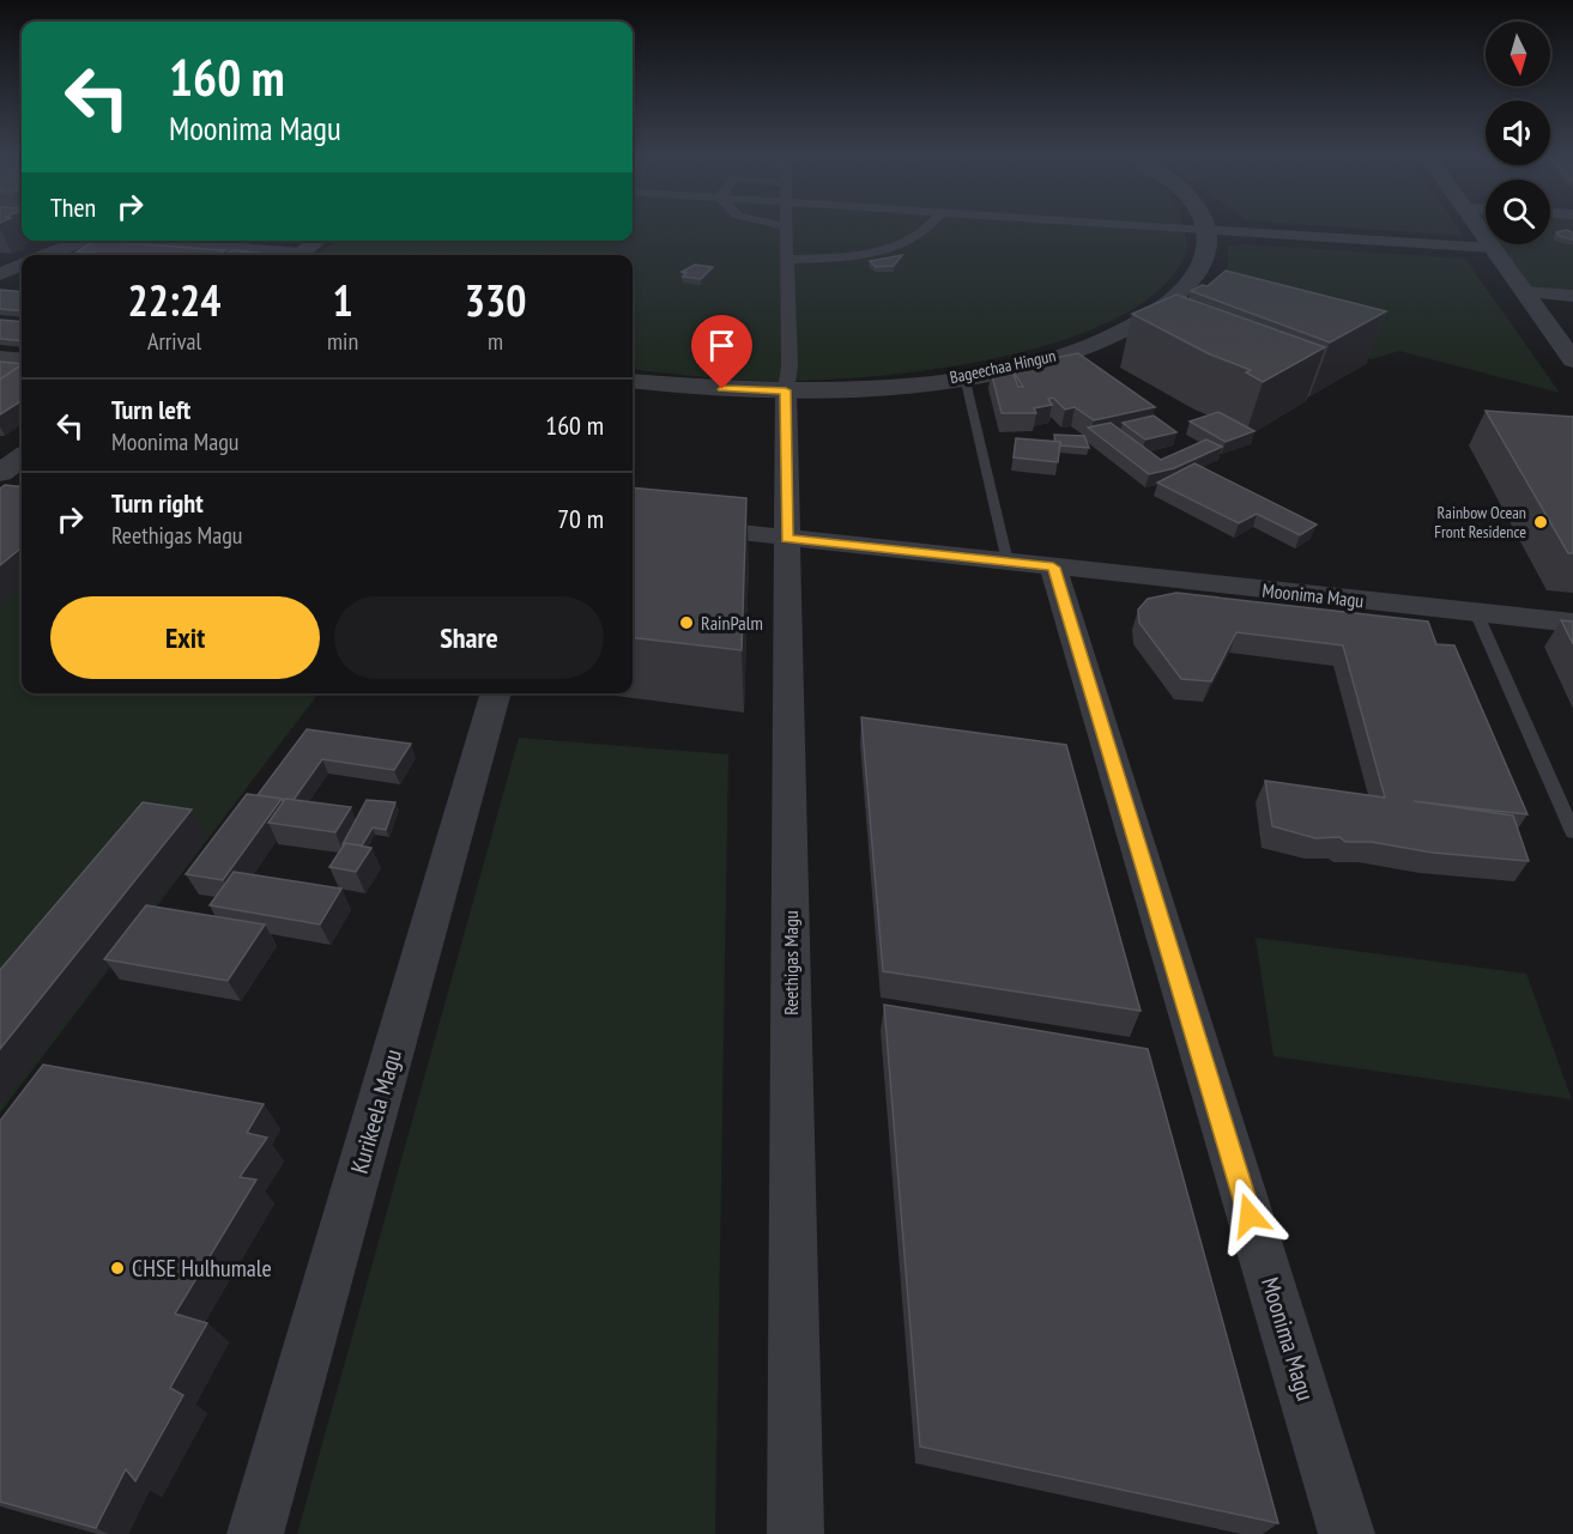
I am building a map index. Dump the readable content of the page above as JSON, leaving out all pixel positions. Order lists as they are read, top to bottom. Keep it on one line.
{"streets":{"street":["Bageechaa Hingun","Moonima Magu","Reethigas Magu","Kurikeela Magu"]},"crossings":[["Bageechaa Hingun","Reethigas Magu"],["Moonima Magu","Reethigas Magu"]],"places":["Rainbow Ocean Front Residence","RainPalm","CHSE Hulhumale"],"north":"bottom","page":{"turn":["160 m","Moonima Magu"],"then":"Then","eta":["22:24","Arrival","1","min","330","m"],"list":[{"name":"Turn left","note":"Moonima Magu","value":"160 m"},{"name":"Turn right","note":"Reethigas Magu","value":"70 m"}],"buttons":["Exit","Share"]}}
